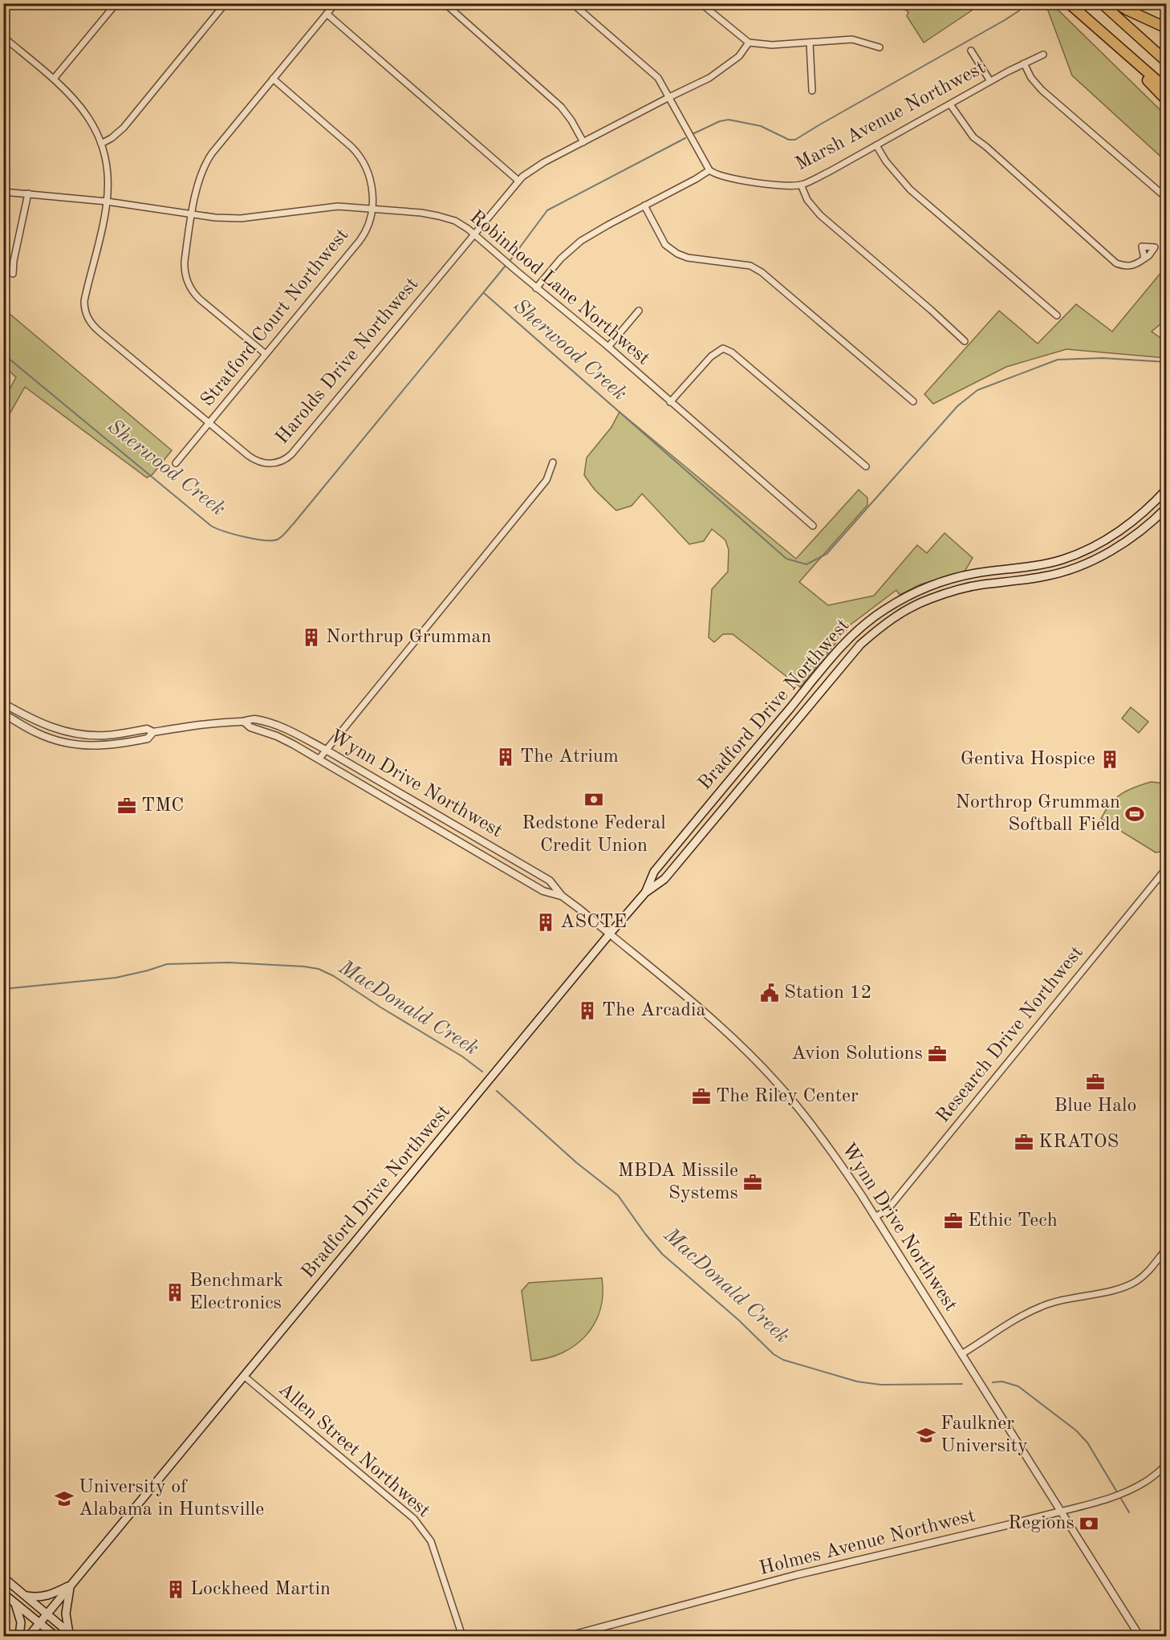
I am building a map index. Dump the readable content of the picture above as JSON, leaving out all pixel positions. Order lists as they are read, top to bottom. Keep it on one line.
{"streets":{"main road":["Bradford Drive Northwest"],"street":["Marsh Avenue Northwest","Robinhood Lane Northwest","Stratford Court Northwest","Harolds Drive Northwest","Wynn Drive Northwest","Research Drive Northwest","Allen Street Northwest","Holmes Avenue Northwest"]},"crossings":[["Robinhood Lane Northwest","Stratford Court Northwest"],["Robinhood Lane Northwest","Harolds Drive Northwest"],["Stratford Court Northwest","Harolds Drive Northwest"],["Bradford Drive Northwest","Wynn Drive Northwest"],["Bradford Drive Northwest","Allen Street Northwest"],["Wynn Drive Northwest","Research Drive Northwest"],["Wynn Drive Northwest","Holmes Avenue Northwest"]],"water":["Sherwood Creek","MacDonald Creek"],"places":{"building":["Northrup Grumman","The Atrium","Gentiva Hospice","ASCTE","The Arcadia","Benchmark Electronics","Lockheed Martin"],"bank":["Redstone Federal Credit Union","Regions"],"office":["TMC","Avion Solutions","Blue Halo","The Riley Center","KRATOS","MBDA Missile Systems","Ethic Tech"],"sports":["Northrop Grumman Softball Field"],"public building":["Station 12"],"school or university":["Faulkner University","University of Alabama in Huntsville"]}}
